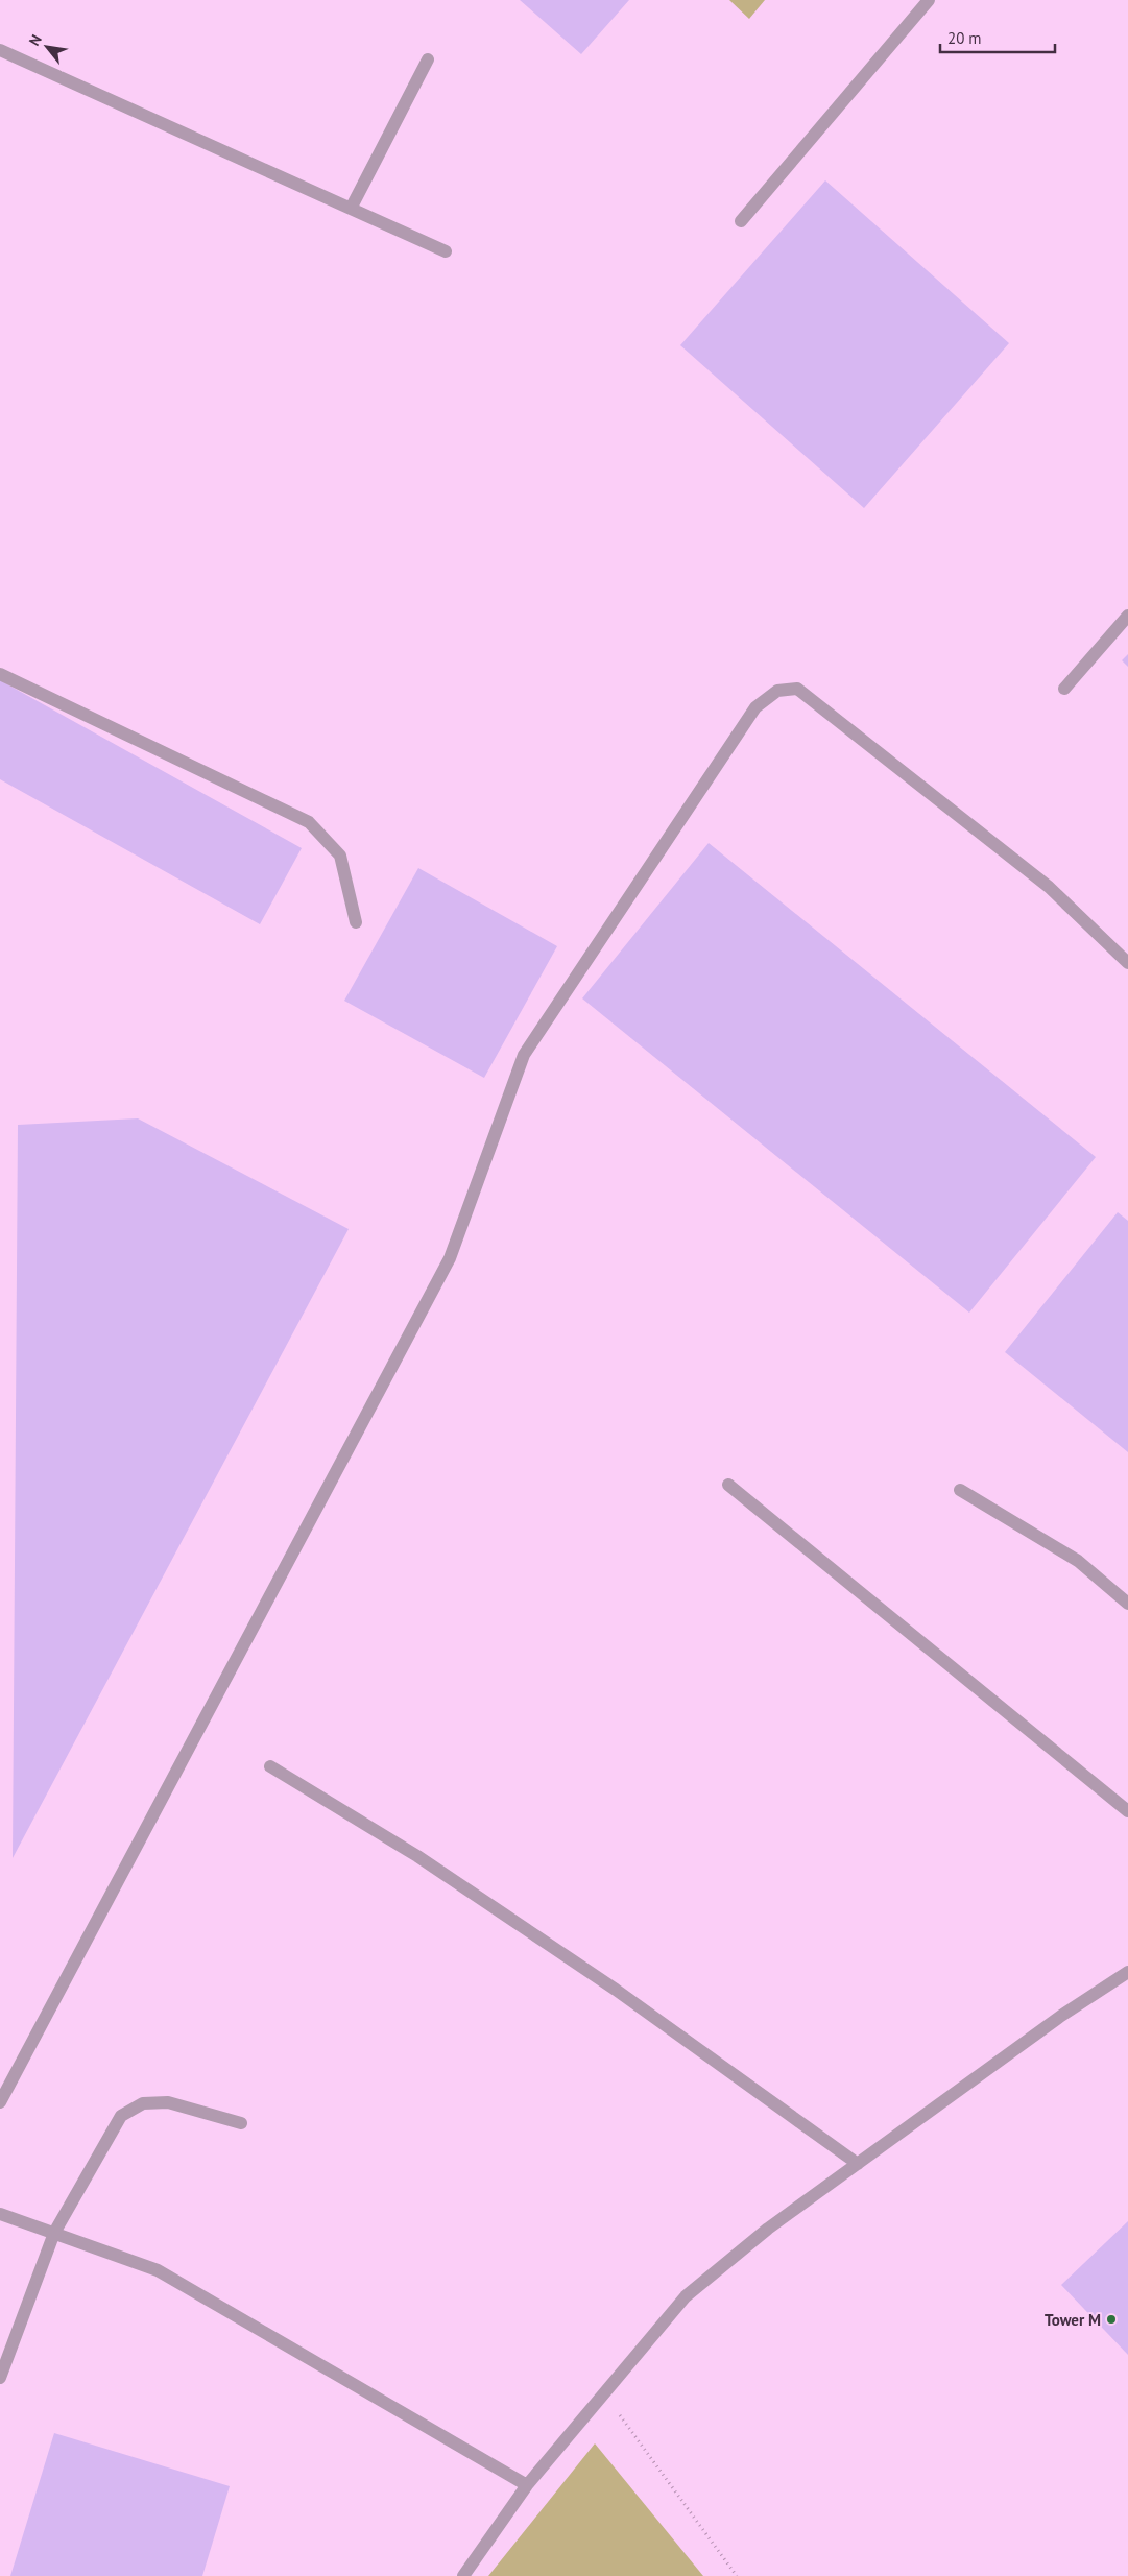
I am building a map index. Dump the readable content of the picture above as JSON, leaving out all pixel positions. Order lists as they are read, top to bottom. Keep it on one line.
{"places":["Tower M"],"scale_bar":"20 m","north":"top left"}
